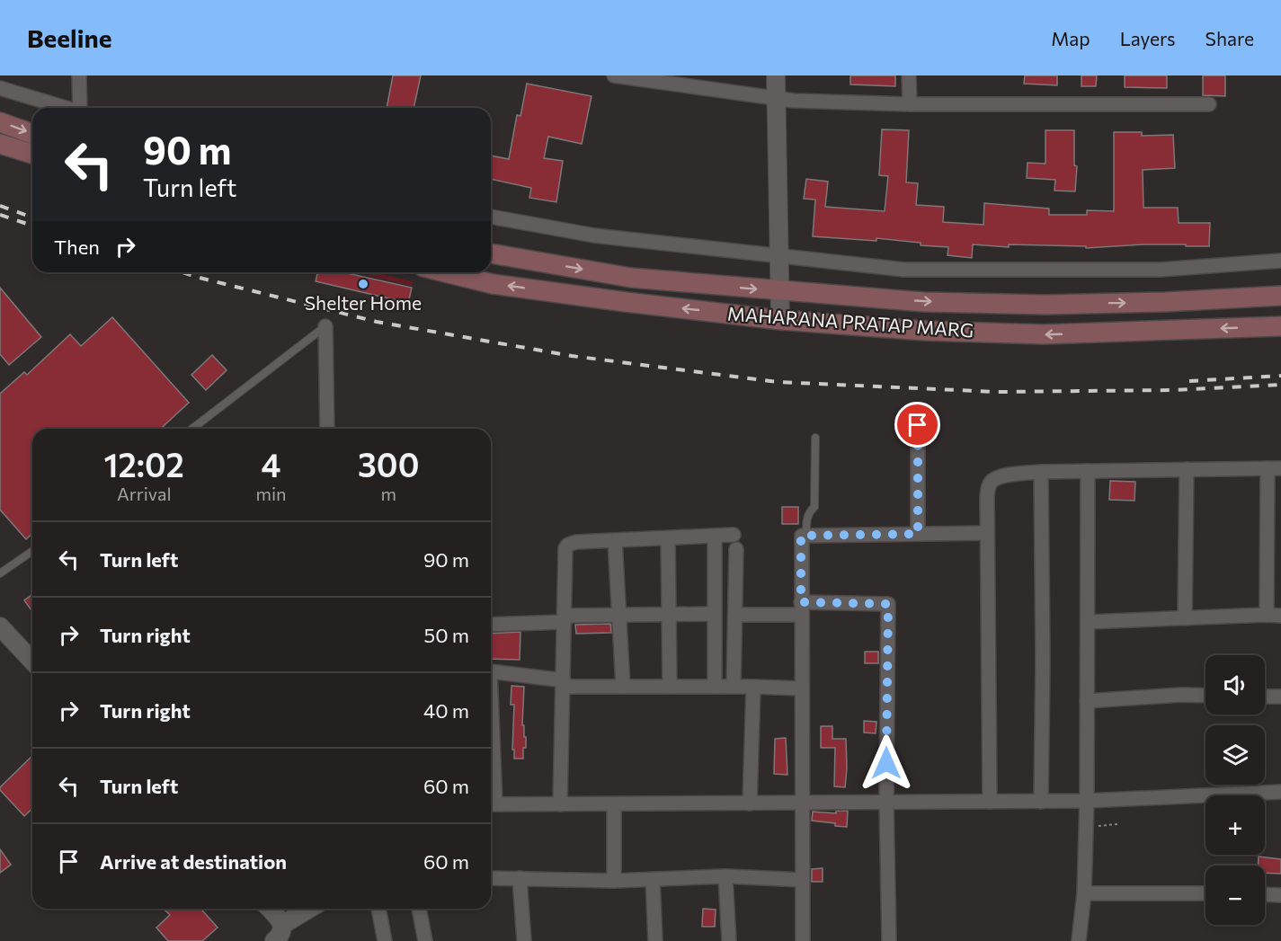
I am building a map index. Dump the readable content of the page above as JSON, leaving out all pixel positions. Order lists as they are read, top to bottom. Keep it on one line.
{"streets":{"main road":["MAHARANA PRATAP MARG"]},"places":["Shelter Home"],"page":{"header":"Beeline","nav":["Map","Layers","Share"],"turn":["90 m","Turn left"],"then":"Then","eta":["12:02","Arrival","4","min","300","m"],"list":[{"name":"Turn left","value":"90 m"},{"name":"Turn right","value":"50 m"},{"name":"Turn right","value":"40 m"},{"name":"Turn left","value":"60 m"},{"name":"Arrive at destination","value":"60 m"}],"map_buttons":["+","−"]}}
